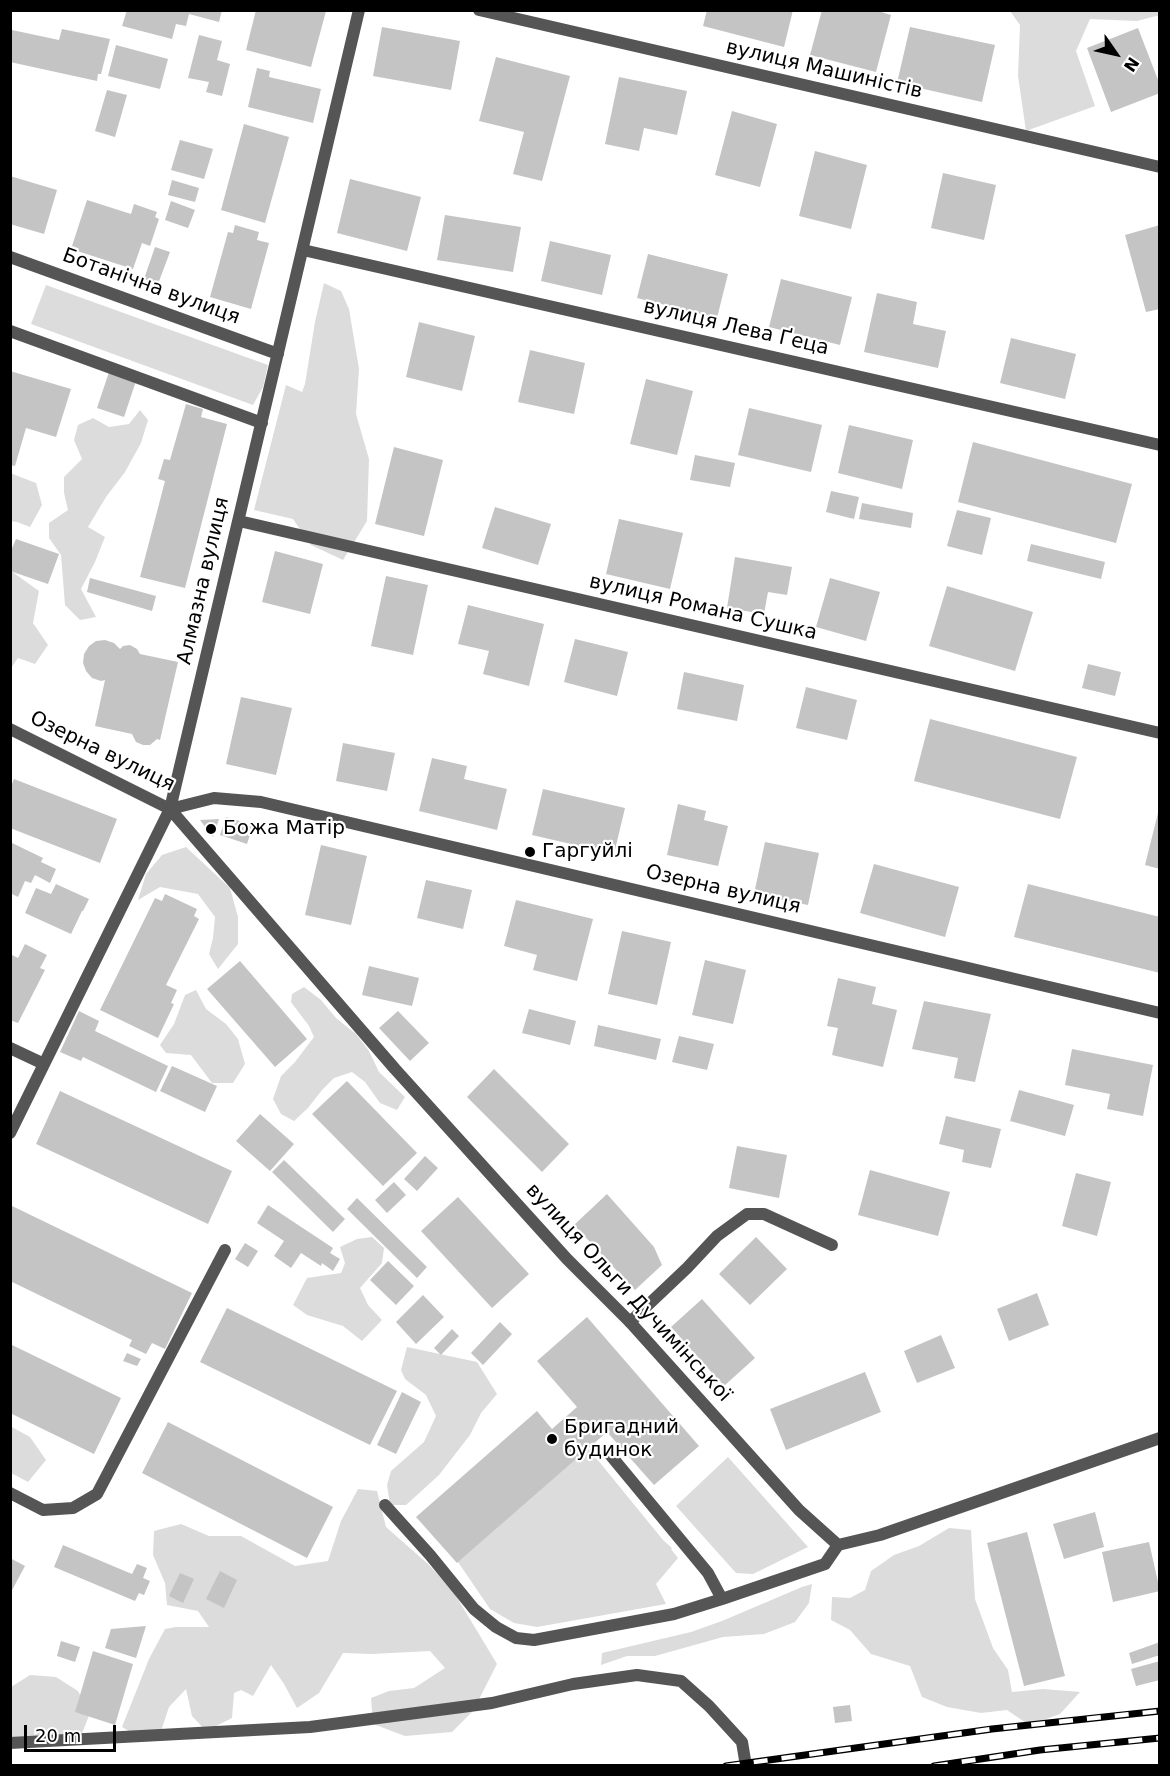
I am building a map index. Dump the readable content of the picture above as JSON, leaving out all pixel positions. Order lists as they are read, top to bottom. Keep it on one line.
{"streets":{"street":["вулиця Машиністів","Ботанічна вулиця","вулиця Лева Ґеца","Алмазна вулиця","вулиця Романа Сушка","Озерна вулиця","вулиця Ольги Дучимінської"]},"crossings":[["Ботанічна вулиця","Алмазна вулиця"],["вулиця Лева Ґеца","Алмазна вулиця"],["Алмазна вулиця","вулиця Романа Сушка"],["Алмазна вулиця","Озерна вулиця"],["Алмазна вулиця","вулиця Ольги Дучимінської"],["Озерна вулиця","вулиця Ольги Дучимінської"]],"places":["Божа Матір","Гаргуйлі","Бригадний будинок"],"scale_bar":"20 m","north":"bottom right"}
